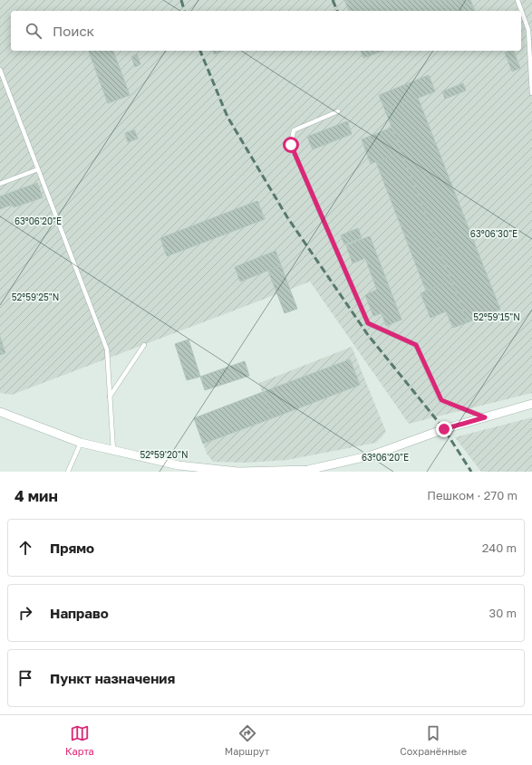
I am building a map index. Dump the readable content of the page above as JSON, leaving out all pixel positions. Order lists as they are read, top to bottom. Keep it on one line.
{"page":{"search":"Поиск","heading":["4 мин","Пешком · 270 m"],"list":[["Прямо","240 m"],["Направо","30 m"],"Пункт назначения"],"nav":["Карта","Маршрут","Сохранённые"]},"coordinates":["63°06'20\"E","63°06'30\"E","52°59'25\"N","52°59'15\"N","52°59'20\"N"]}
